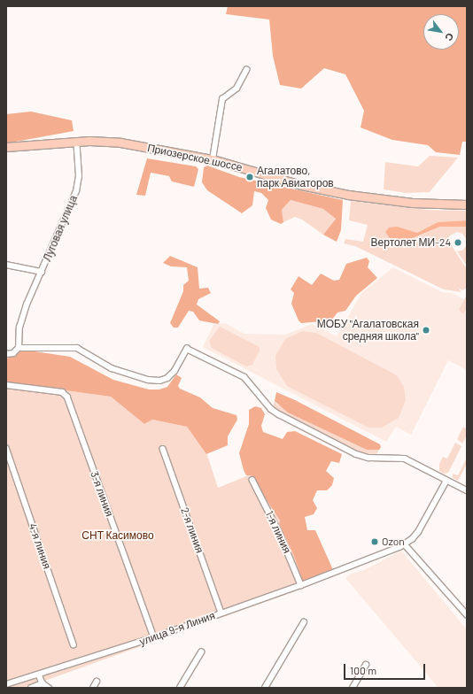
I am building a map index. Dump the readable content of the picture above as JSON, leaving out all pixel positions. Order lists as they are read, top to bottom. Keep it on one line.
{"streets":{"main road":["Приозерское шоссе"],"street":["Луговая улица","3-я линия","2-я линия","1-я линия","4-я линия","улица 9-я Линия"]},"crossings":[["Приозерское шоссе","Луговая улица"],["3-я линия","улица 9-я Линия"],["2-я линия","улица 9-я Линия"],["1-я линия","улица 9-я Линия"]],"parks":["СНТ Касимово"],"places":["Агалатово, парк Авиаторов","Вертолет МИ-24","МОБУ \"Агалатовская средняя школа\"","Ozon"],"scale_bar":"100 m","north":"bottom right"}
